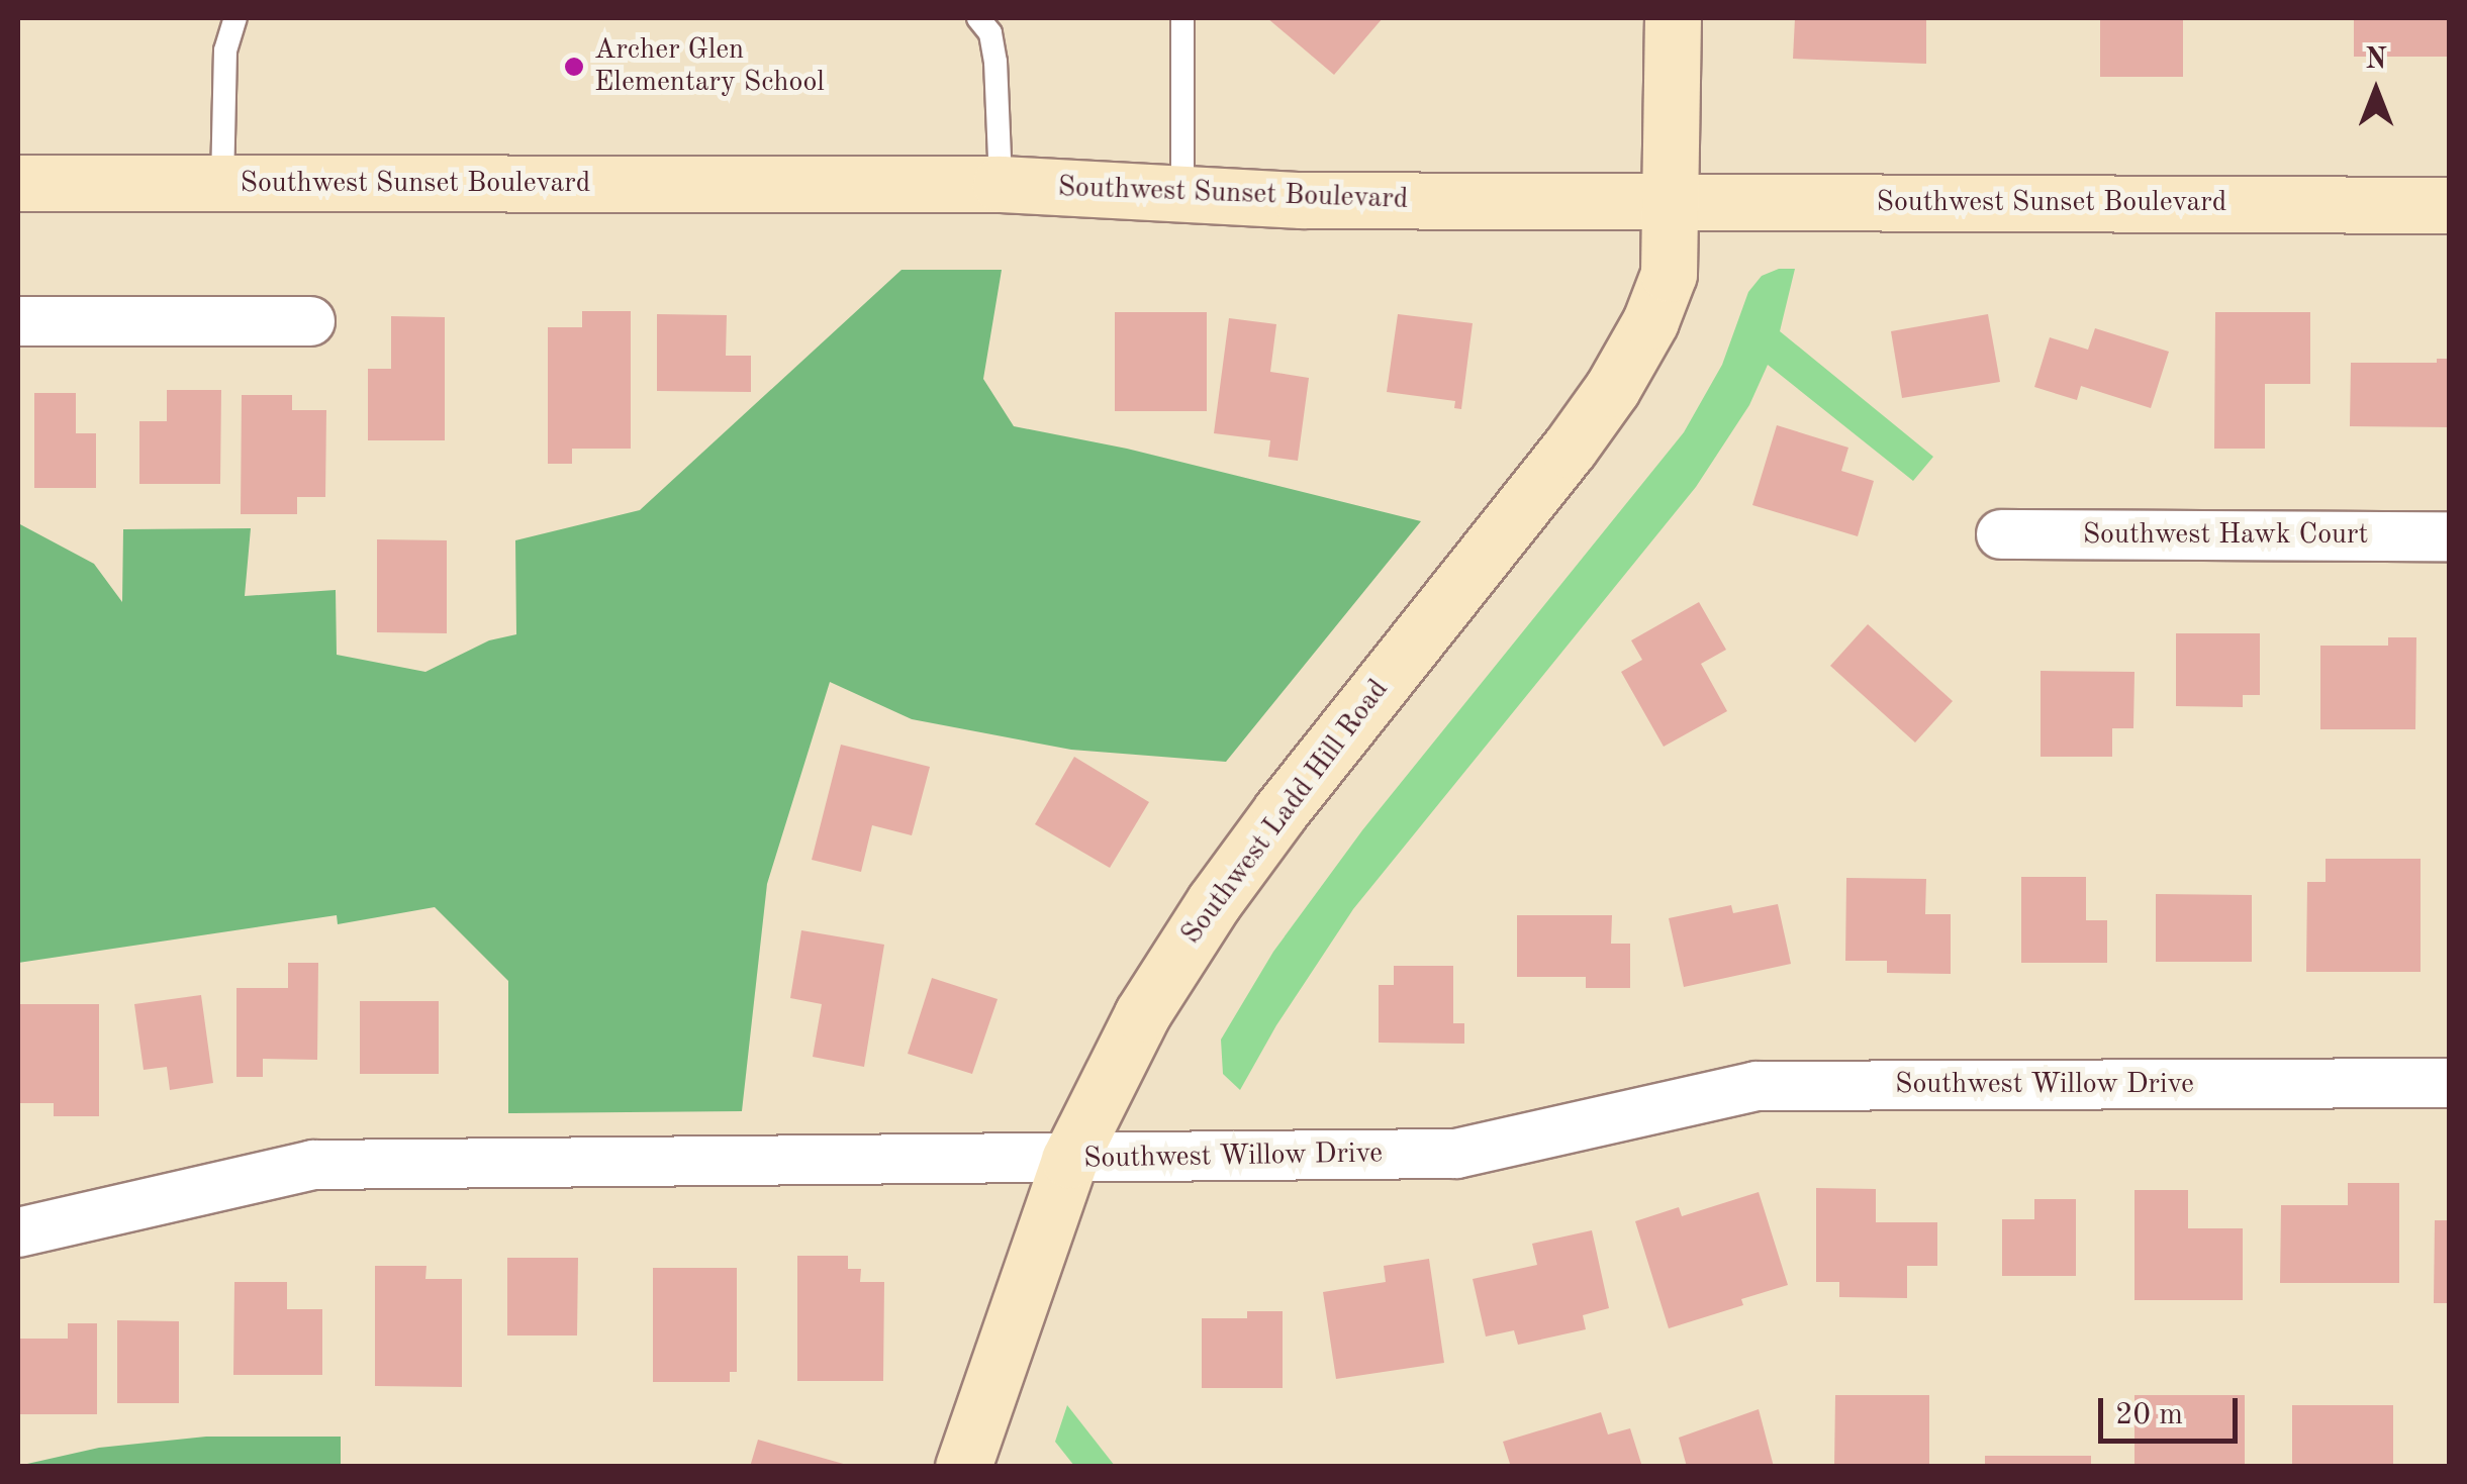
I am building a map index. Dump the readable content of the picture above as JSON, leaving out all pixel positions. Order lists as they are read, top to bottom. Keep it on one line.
{"streets":{"main road":["Southwest Sunset Boulevard","Southwest Ladd Hill Road"],"street":["Southwest Hawk Court","Southwest Willow Drive"]},"crossings":[["Southwest Sunset Boulevard","Southwest Ladd Hill Road"],["Southwest Ladd Hill Road","Southwest Willow Drive"]],"places":["Archer Glen Elementary School"],"scale_bar":"20 m","north":"top"}
